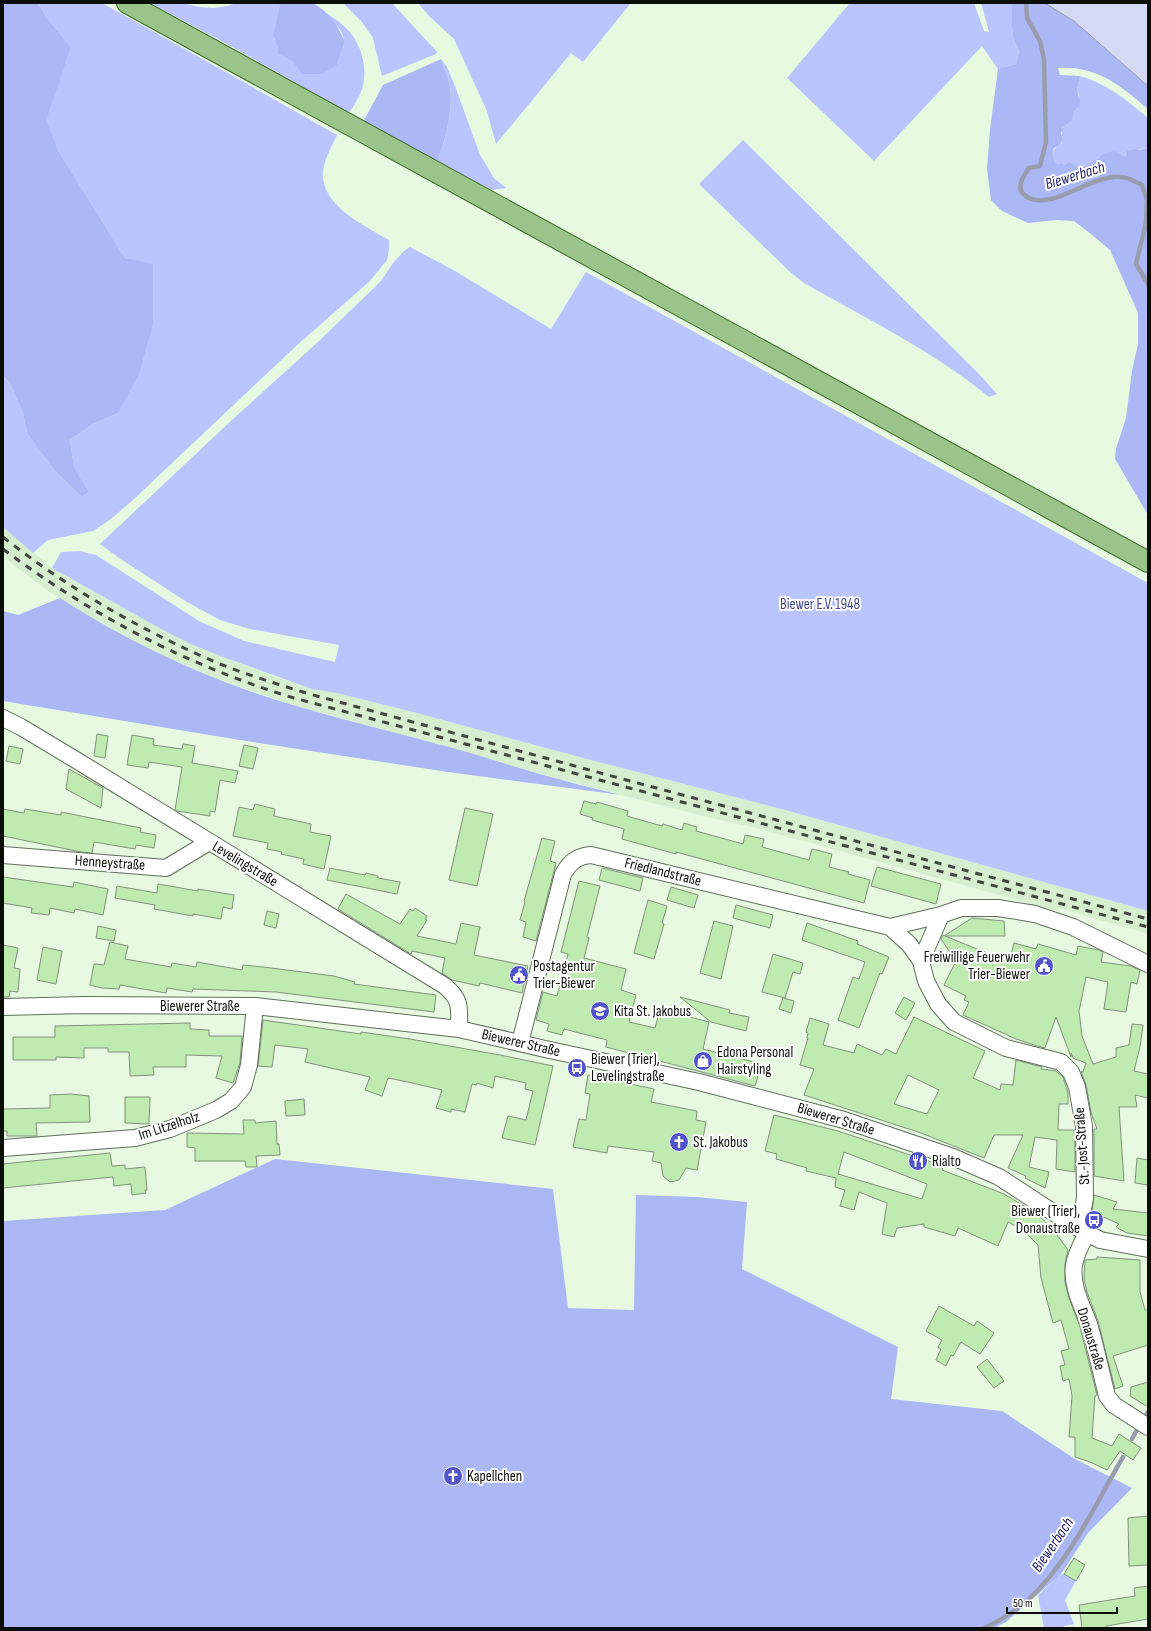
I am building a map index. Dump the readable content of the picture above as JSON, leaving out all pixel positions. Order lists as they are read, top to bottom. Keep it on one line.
{"streets":{"street":["Henneystraße","Levelingstraße","Friedlandstraße","Biewerer Straße","Im Litzelholz","St.-Jost-Straße","Donaustraße"]},"crossings":[["Henneystraße","Levelingstraße"],["Levelingstraße","Biewerer Straße"],["Friedlandstraße","Biewerer Straße"],["Friedlandstraße","St.-Jost-Straße"],["Biewerer Straße","Im Litzelholz"],["Biewerer Straße","St.-Jost-Straße"],["Biewerer Straße","Donaustraße"],["St.-Jost-Straße","Donaustraße"]],"water":["Biewerbach"],"parks":["Biewer E.V. 1948"],"places":{"public building":["Freiwillige Feuerwehr Trier-Biewer","Postagentur Trier-Biewer"],"school or university":["Kita St. Jakobus"],"shop":["Edona Personal Hairstyling"],"bus stop":["Biewer (Trier), Levelingstraße","Biewer (Trier), Donaustraße"],"church":["St. Jakobus","Kapellchen"],"restaurant":["Rialto"]},"scale_bar":"50 m"}
